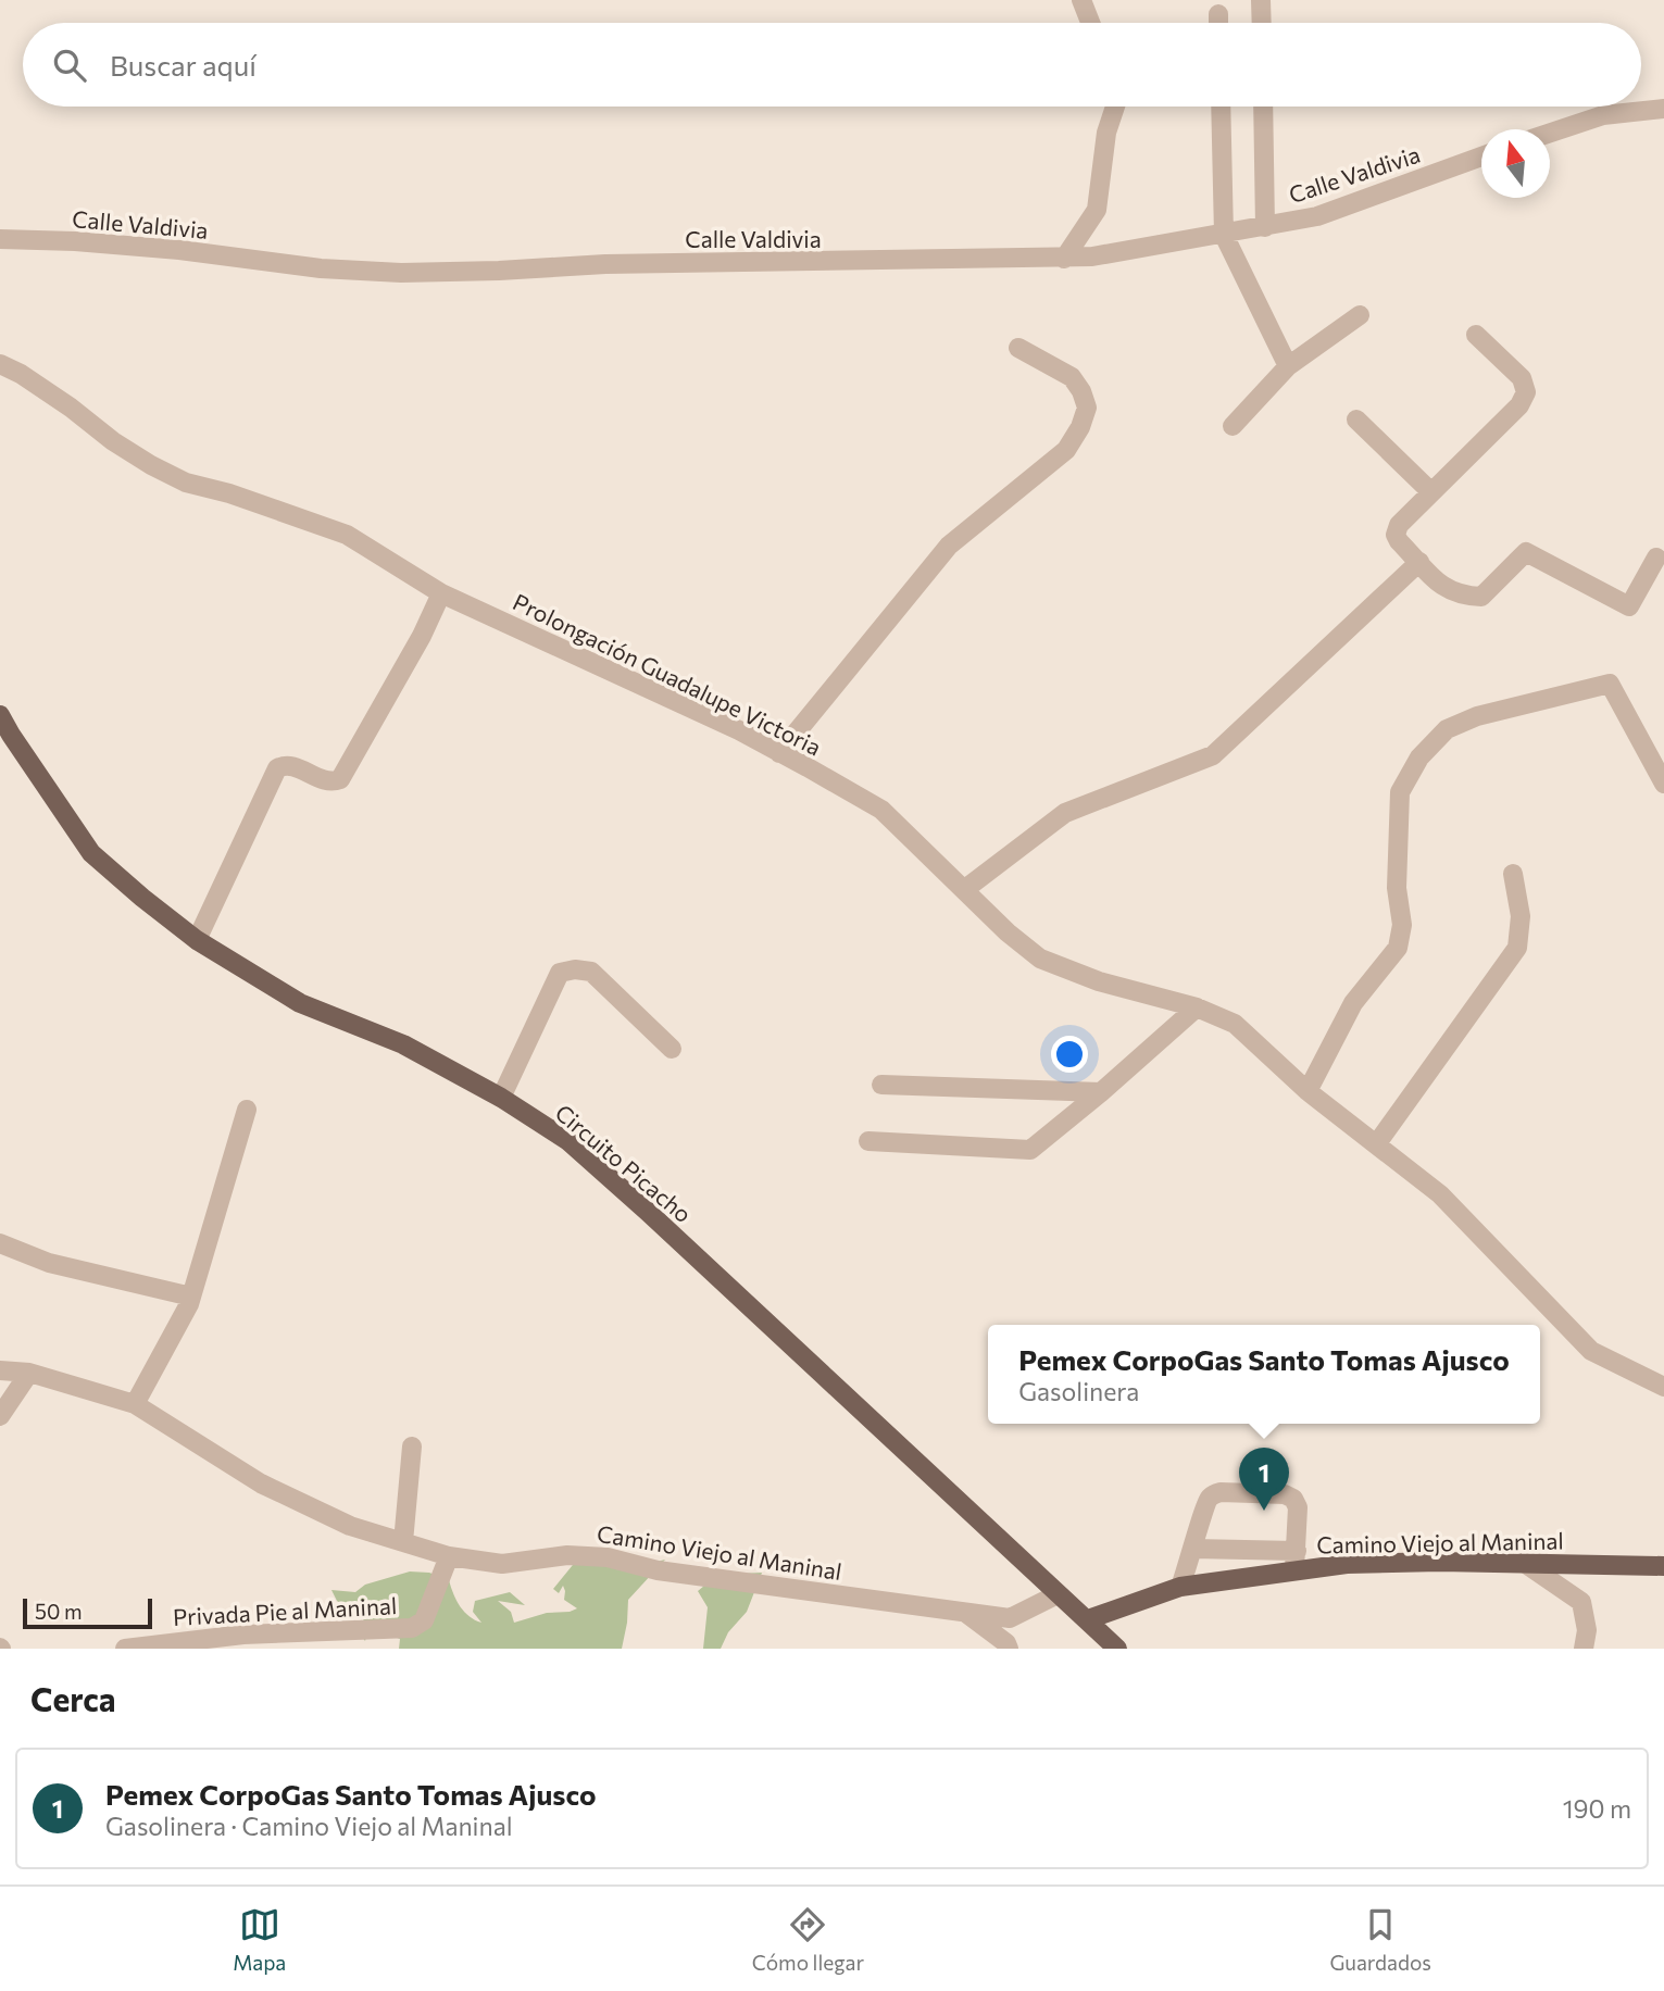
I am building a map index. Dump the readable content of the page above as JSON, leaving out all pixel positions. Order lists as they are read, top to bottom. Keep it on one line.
{"streets":{"main road":["Circuito Picacho","Camino Viejo al Maninal"],"street":["Calle Valdivia","Prolongación Guadalupe Victoria","Privada Pie al Maninal"]},"crossings":[["Circuito Picacho","Camino Viejo al Maninal"],["Camino Viejo al Maninal","Privada Pie al Maninal"]],"scale_bar":"50 m","north":"top","page":{"search":"Buscar aquí","popup":["Pemex CorpoGas Santo Tomas Ajusco","Gasolinera"],"pins":"1","scale":"50 m","heading":"Cerca","list":[{"mark":"1","name":"Pemex CorpoGas Santo Tomas Ajusco","note":"Gasolinera · Camino Viejo al Maninal","value":"190 m"}],"nav":["Mapa","Cómo llegar","Guardados"]}}
